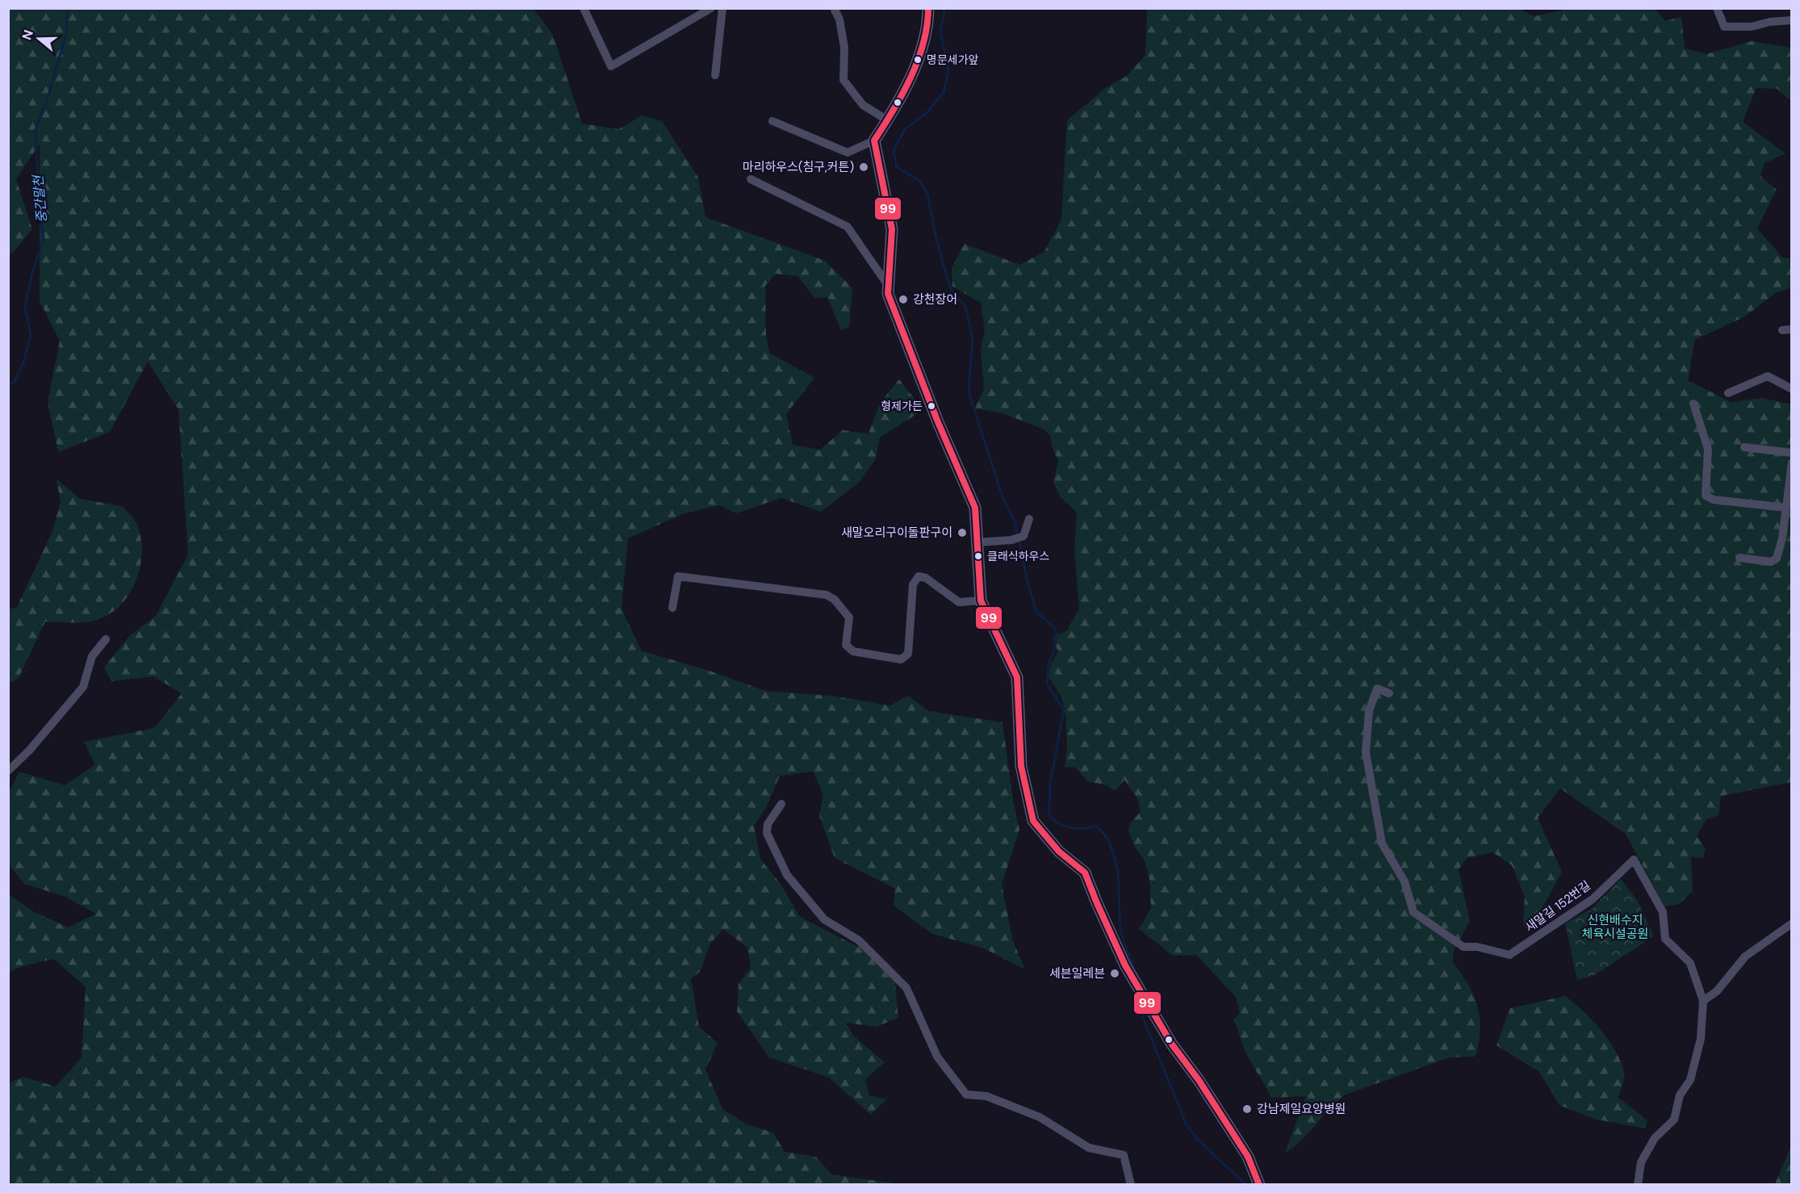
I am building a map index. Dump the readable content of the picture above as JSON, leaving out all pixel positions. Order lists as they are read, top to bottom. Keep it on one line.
{"streets":{"street":["새말길 152번길"]},"water":["중간말천"],"parks":["신현배수지 체육시설공원"],"places":["명문세가앞","마리하우스(침구,커튼)","강천장어","형제가든","새말오리구이돌판구이","클래식하우스","세븐일레븐","강남제일요양병원"],"lines":["transit line 99"],"north":"left"}
